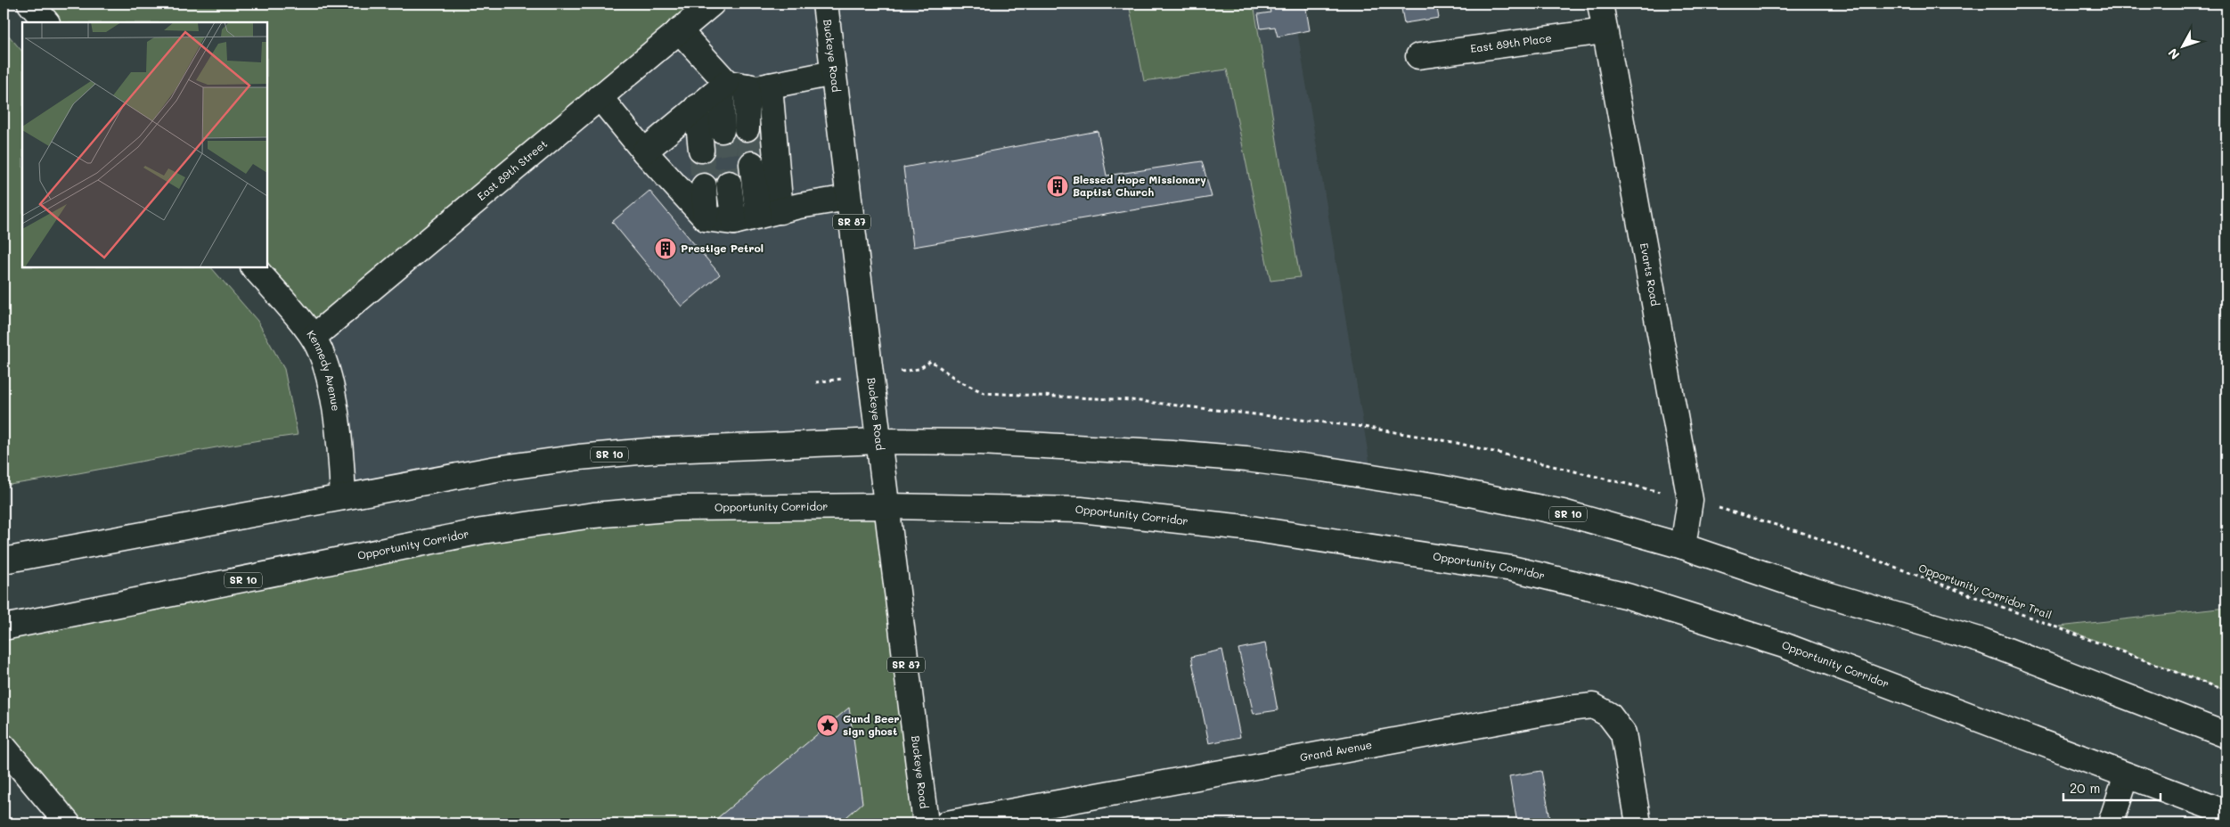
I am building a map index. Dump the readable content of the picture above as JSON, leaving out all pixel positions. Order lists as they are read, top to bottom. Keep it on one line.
{"streets":{"main road":["East 89th Place","Buckeye Road","East 89th Street","SR 87","Evarts Road","Kennedy Avenue","SR 10","Opportunity Corridor","Grand Avenue"],"path":["Opportunity Corridor Trail"]},"crossings":[["East 89th Place","Evarts Road"],["Buckeye Road","SR 10"],["Buckeye Road","Opportunity Corridor"],["East 89th Street","Kennedy Avenue"],["Evarts Road","SR 10"],["Kennedy Avenue","SR 10"]],"places":{"building":["Blessed Hope Missionary Baptist Church","Prestige Petrol"],"place":["Gund Beer sign ghost"]},"scale_bar":"20 m","north":"bottom left"}
